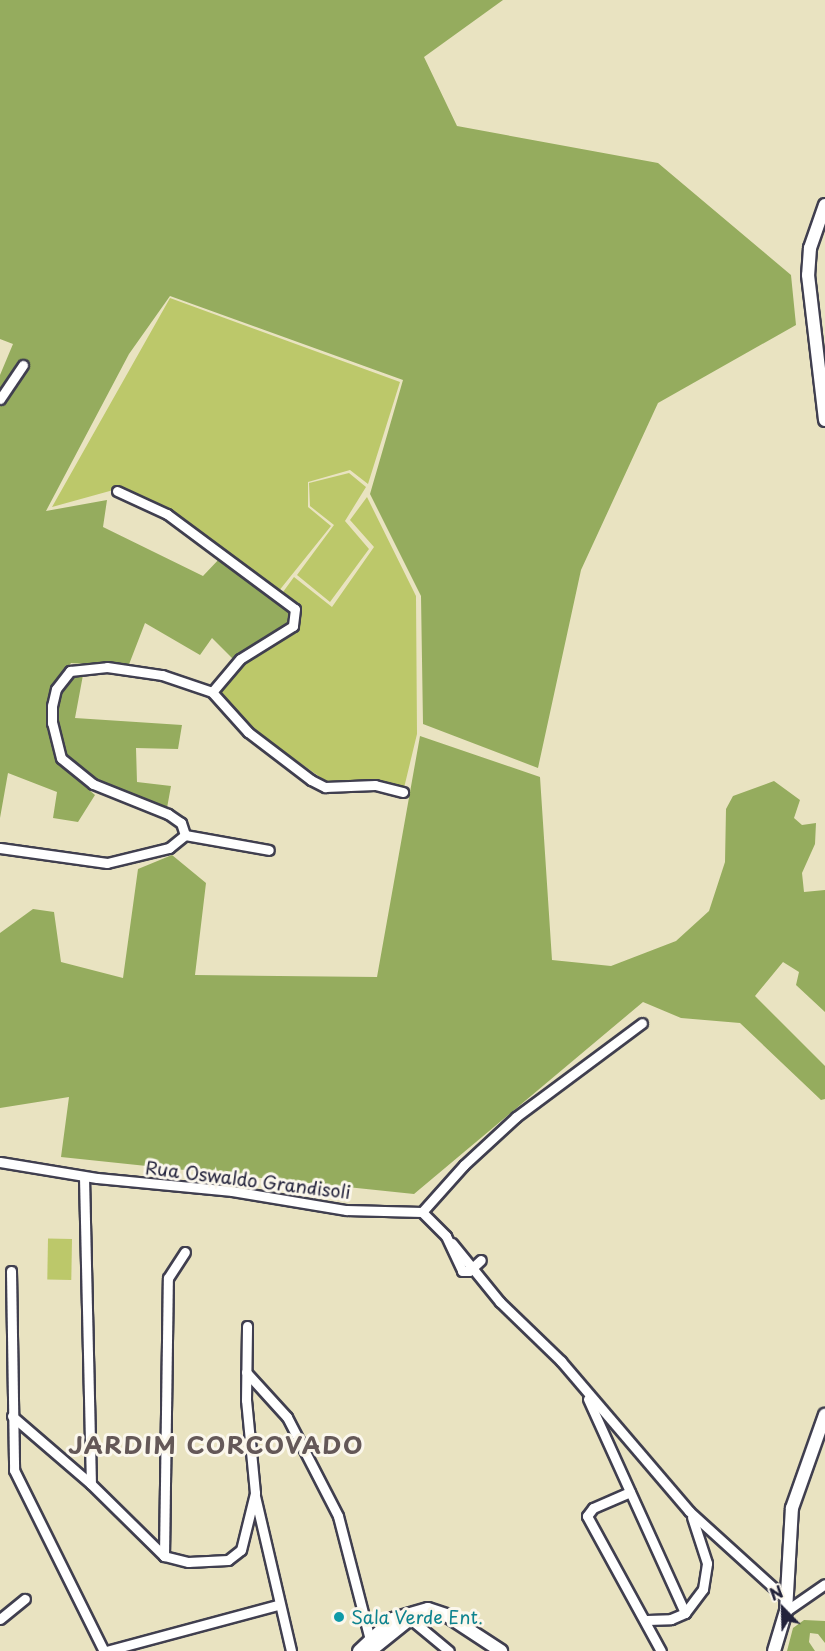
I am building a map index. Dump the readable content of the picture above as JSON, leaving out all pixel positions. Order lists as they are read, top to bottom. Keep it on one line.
{"streets":{"street":["Rua Oswaldo Grandisoli"]},"districts":["JARDIM CORCOVADO"],"places":["Sala Verde Ent."],"north":"top left"}
